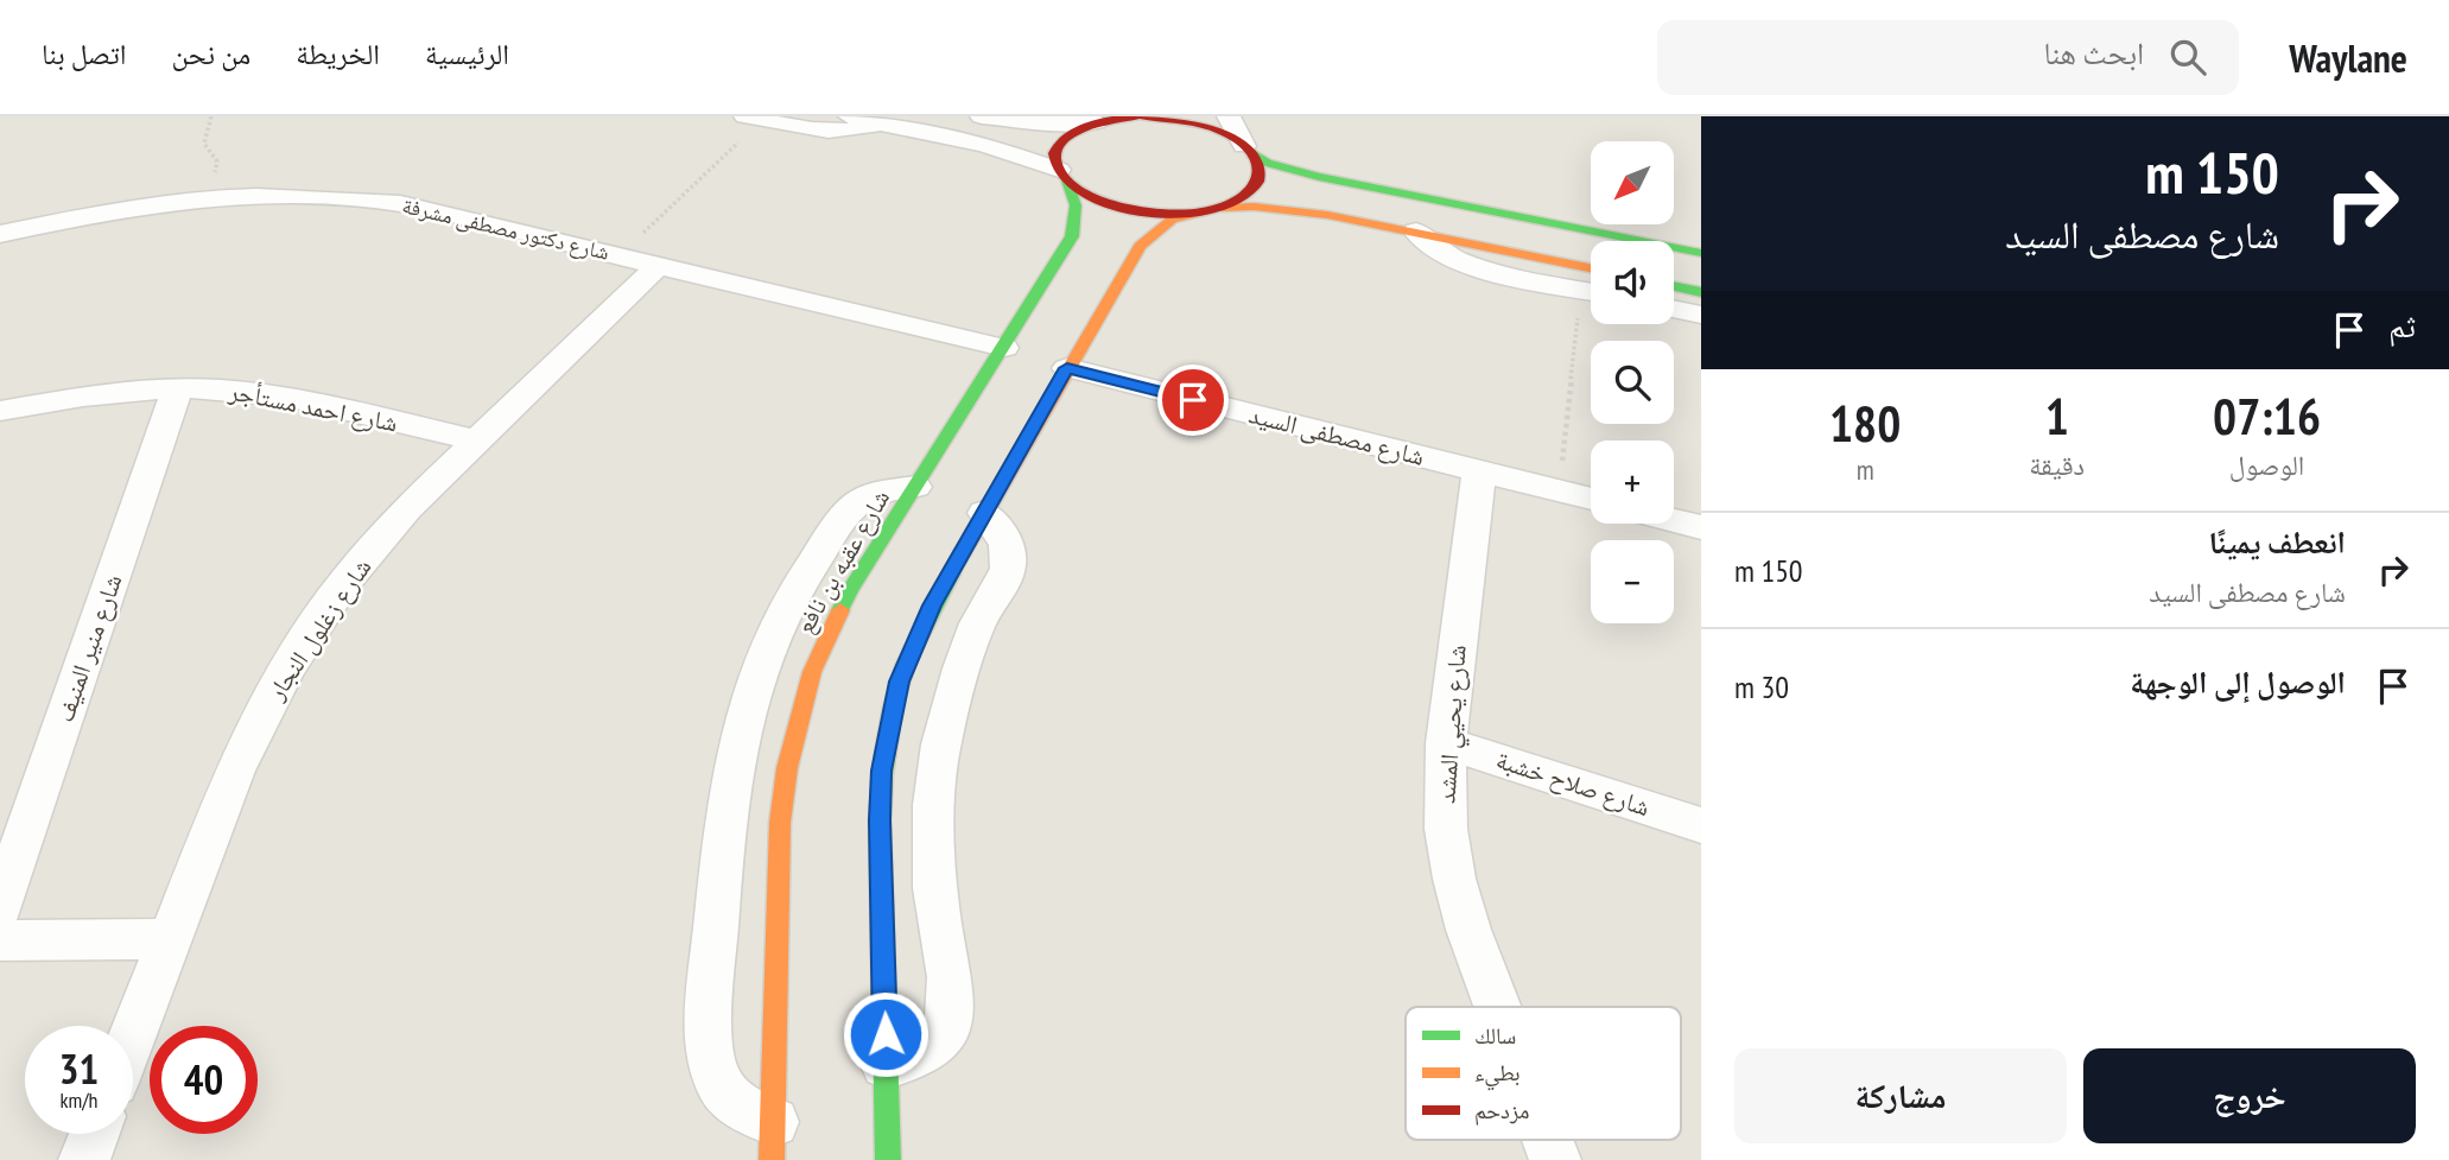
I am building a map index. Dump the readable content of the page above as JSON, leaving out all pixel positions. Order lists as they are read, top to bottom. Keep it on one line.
{"streets":{"street":["شارع دكتور مصطفى مشرفة","شارع احمد مستأجر","شارع مصطفى السيد","شارع عقبه بن نافع","شارع زغلول النجار","شارع منير المنيف","شارع يحيي المشد","شارع صلاح خشبة"]},"crossings":[["شارع دكتور مصطفى مشرفة","شارع عقبه بن نافع"],["شارع دكتور مصطفى مشرفة","شارع زغلول النجار"],["شارع احمد مستأجر","شارع زغلول النجار"],["شارع احمد مستأجر","شارع منير المنيف"],["شارع مصطفى السيد","شارع يحيي المشد"],["شارع يحيي المشد","شارع صلاح خشبة"]],"legend":["سالك","بطيء","مزدحم"],"north":"bottom left","page":{"header":"Waylane","search":"ابحث هنا","nav":["الرئيسية","الخريطة","من نحن","اتصل بنا"],"turn":["150 m","شارع مصطفى السيد"],"map_buttons":["+","−"],"then":"ثم","eta":["07:16","الوصول","1","دقيقة","180","m"],"list":[{"name":"انعطف يمينًا","note":"شارع مصطفى السيد","value":"150 m"},{"name":"الوصول إلى الوجهة","value":"30 m"}],"speed":"31 km/h","limit":"40","buttons":["خروج","مشاركة"]}}
